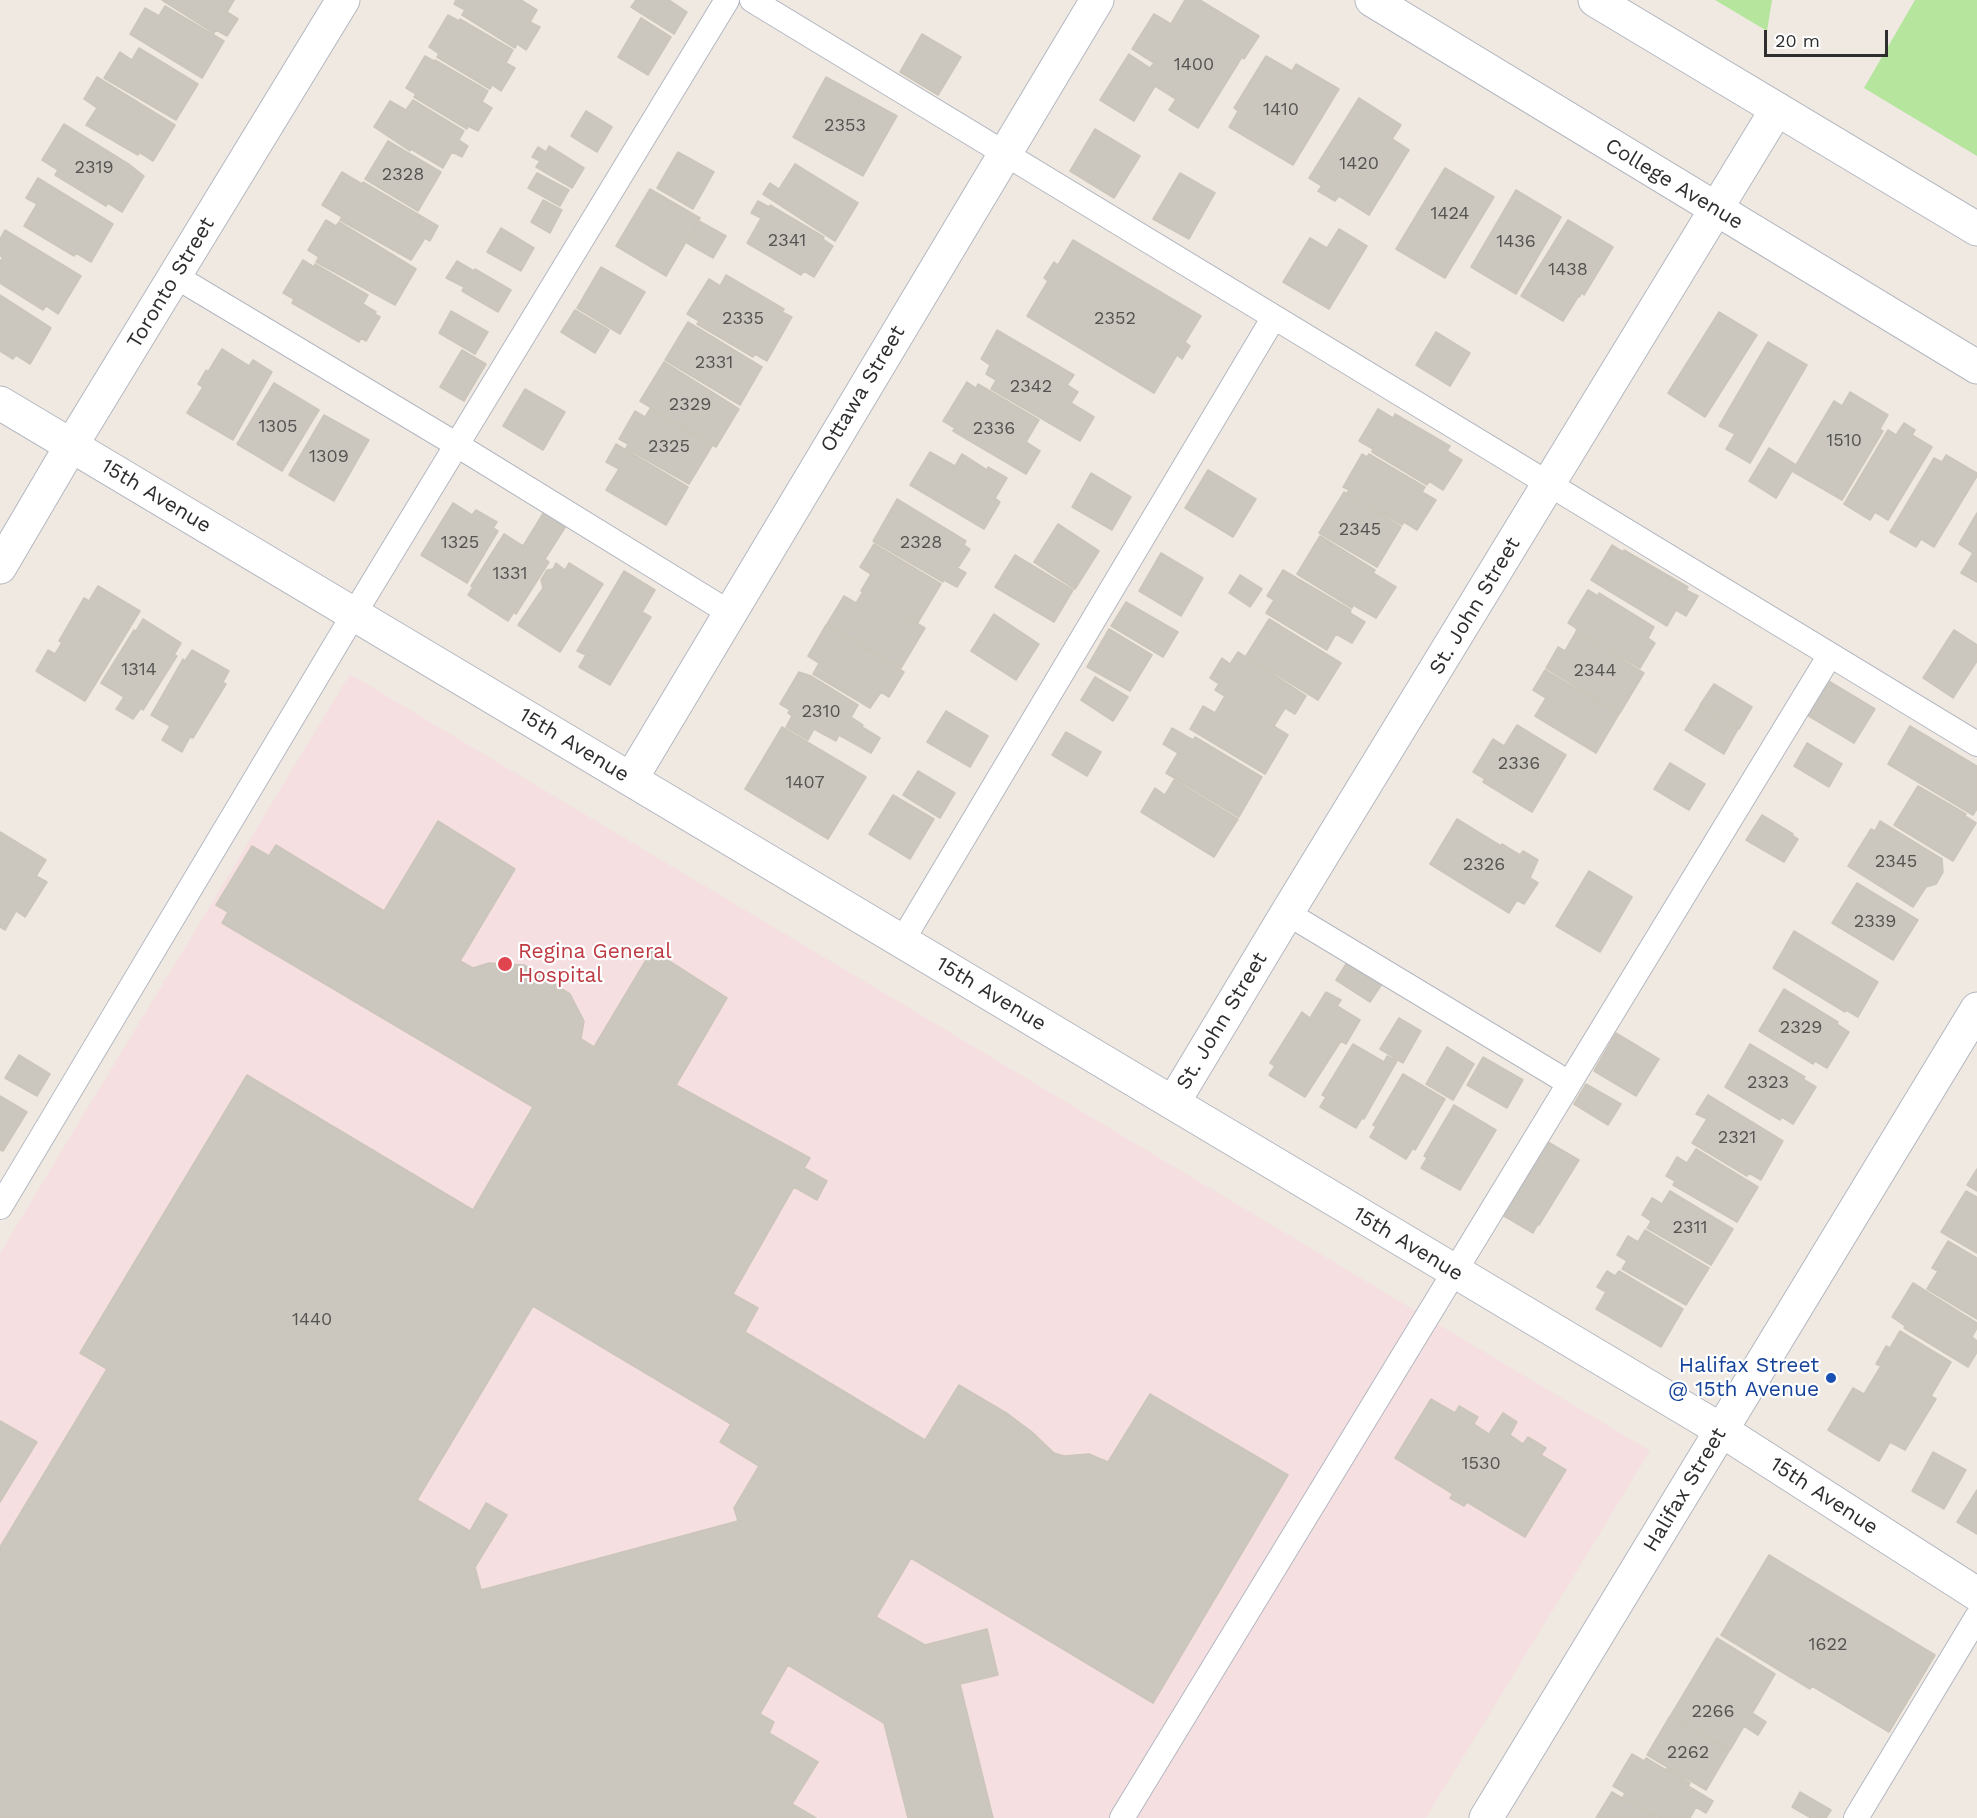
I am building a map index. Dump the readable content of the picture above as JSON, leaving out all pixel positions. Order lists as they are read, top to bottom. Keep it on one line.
{"streets":{"street":["College Avenue","Toronto Street","Ottawa Street","15th Avenue","St. John Street","Halifax Street"]},"crossings":[["College Avenue","St. John Street"],["Toronto Street","15th Avenue"],["Ottawa Street","15th Avenue"],["15th Avenue","St. John Street"],["15th Avenue","Halifax Street"]],"places":["Regina General Hospital","Halifax Street @ 15th Avenue"],"house_numbers":["1400","1410","2353","1420","2319","2328","1424","2341","1436","1438","2335","2352","2331","2342","2329","1305","2336","1510","2325","1309","2345","1325","2328","1331","1314","2344","2310","2336","1407","2345","2326","2339","2329","2323","2321","2311","1440","1530","1622","2266","2262"],"scale_bar":"20 m"}
